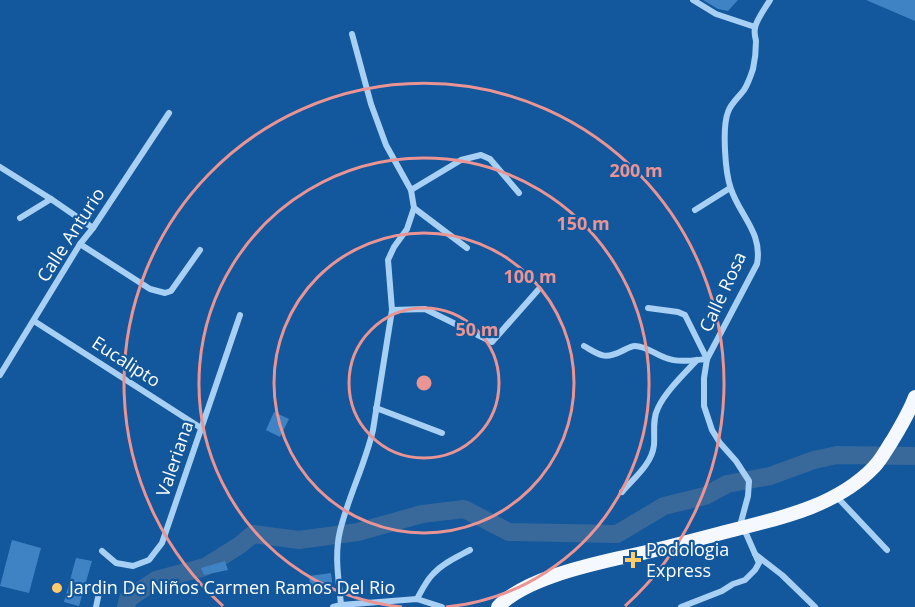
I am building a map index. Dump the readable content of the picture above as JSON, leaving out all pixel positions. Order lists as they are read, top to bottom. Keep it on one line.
{"streets":{"street":["Calle Anturio","Calle Rosa","Eucalipto","Valeriana"]},"crossings":[["Calle Anturio","Eucalipto"],["Eucalipto","Valeriana"]],"places":{"health":["Podologia Express"],"other":["Jardin De Niños Carmen Ramos Del Rio"]},"rings":["200 m","150 m","100 m","50 m"]}
